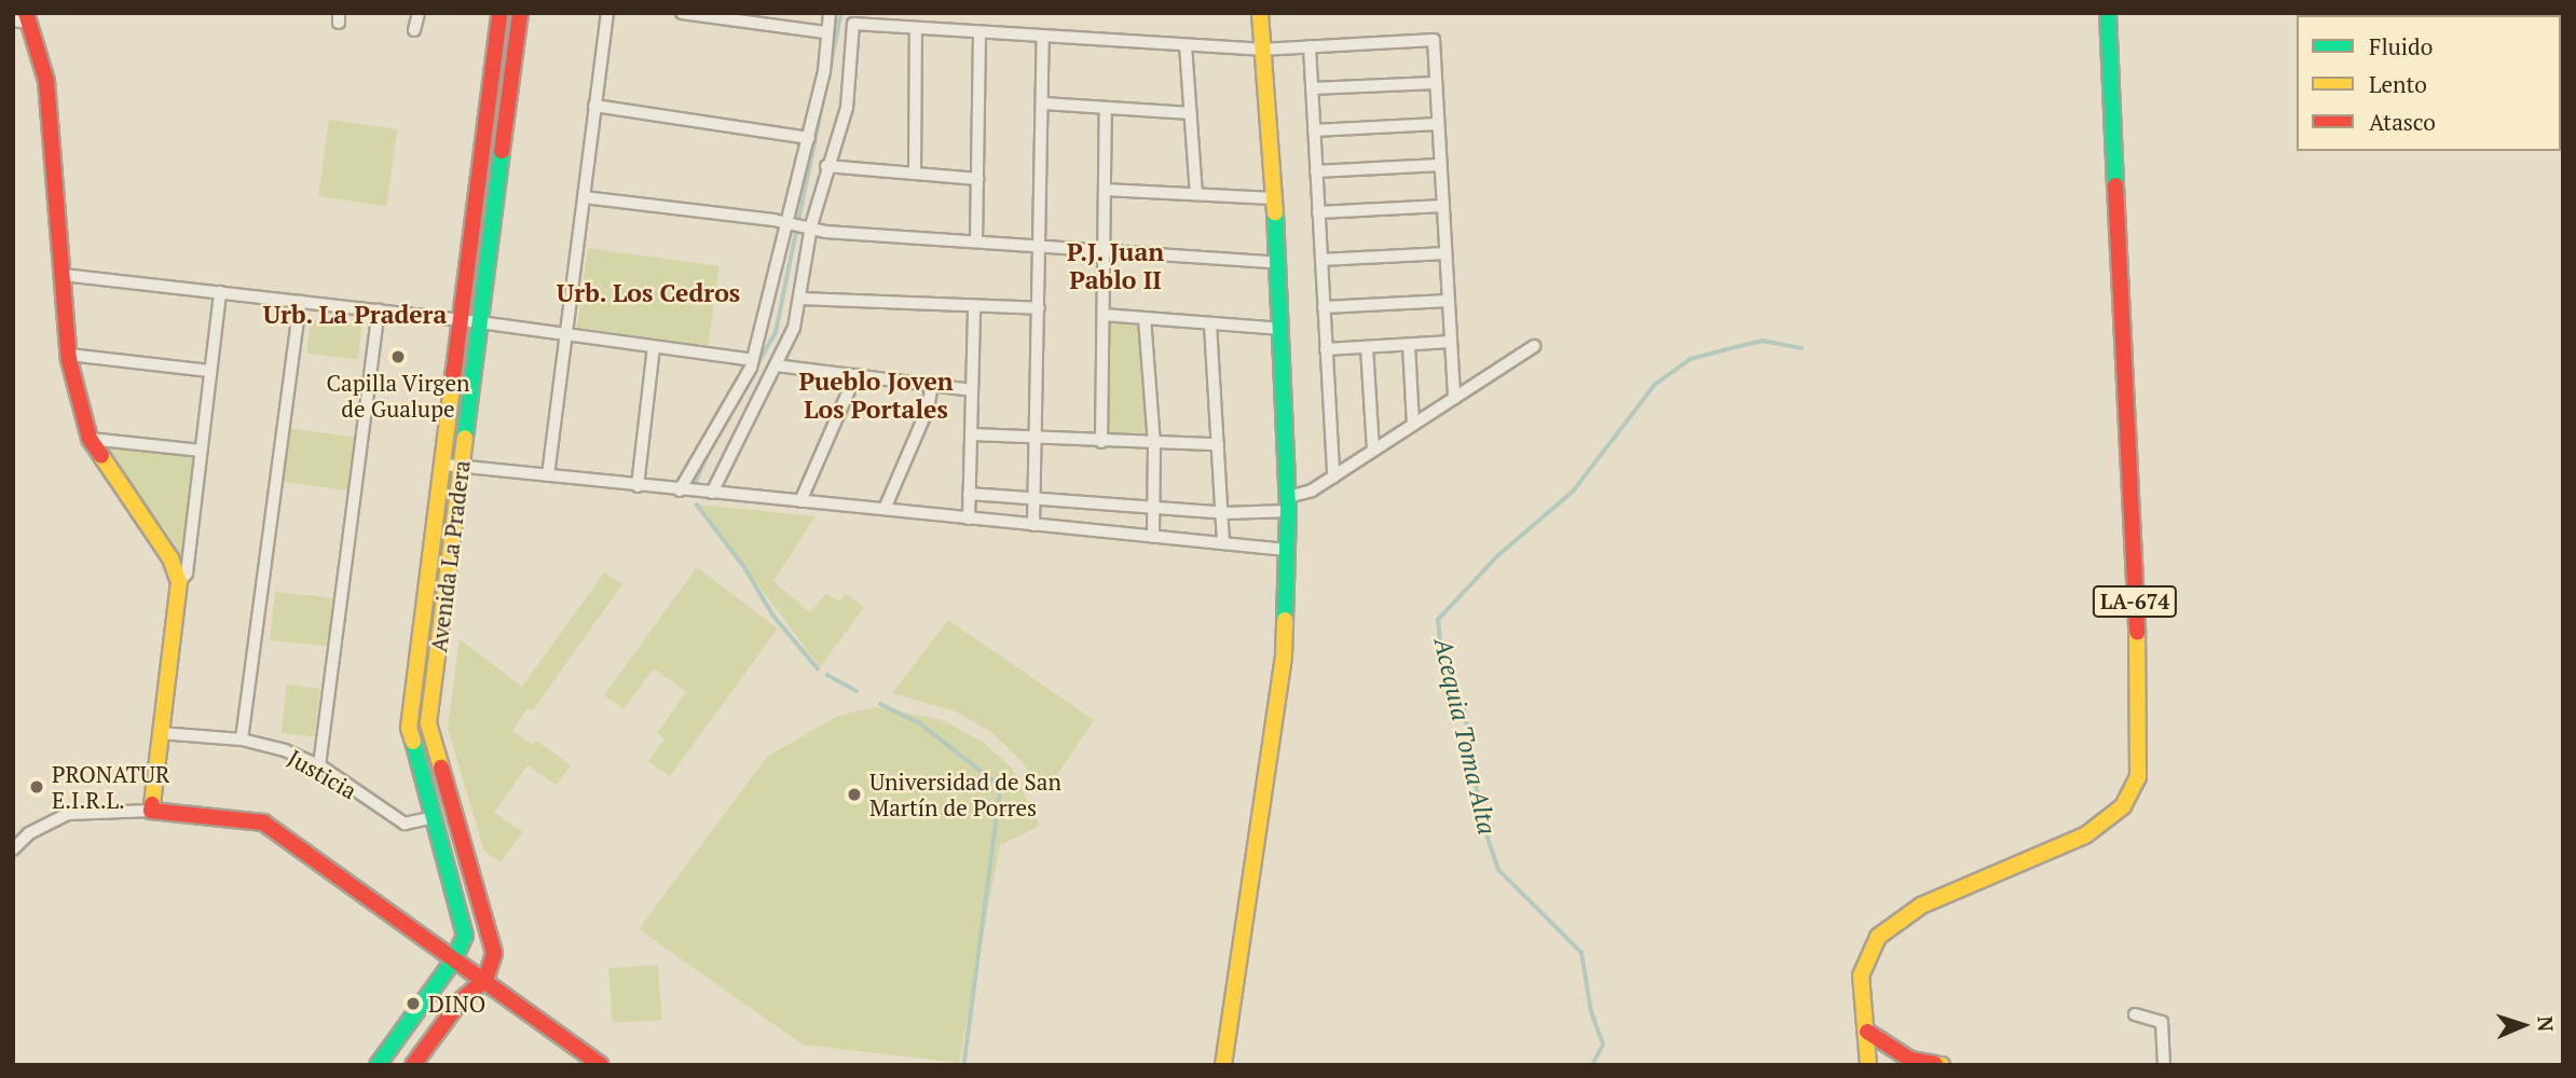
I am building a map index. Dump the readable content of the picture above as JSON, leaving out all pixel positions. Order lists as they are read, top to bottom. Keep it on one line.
{"streets":{"main road":["Avenida La Pradera","LA-674"],"street":["Justicia"]},"crossings":[["Avenida La Pradera","Justicia"]],"districts":["P.J. Juan Pablo II","Urb. Los Cedros","Urb. La Pradera","Pueblo Joven Los Portales"],"water":["Acequia Toma Alta"],"places":["Capilla Virgen de Gualupe","PRONATUR E.I.R.L.","Universidad de San Martín de Porres","DINO"],"legend":["Fluido","Lento","Atasco"],"north":"right"}
